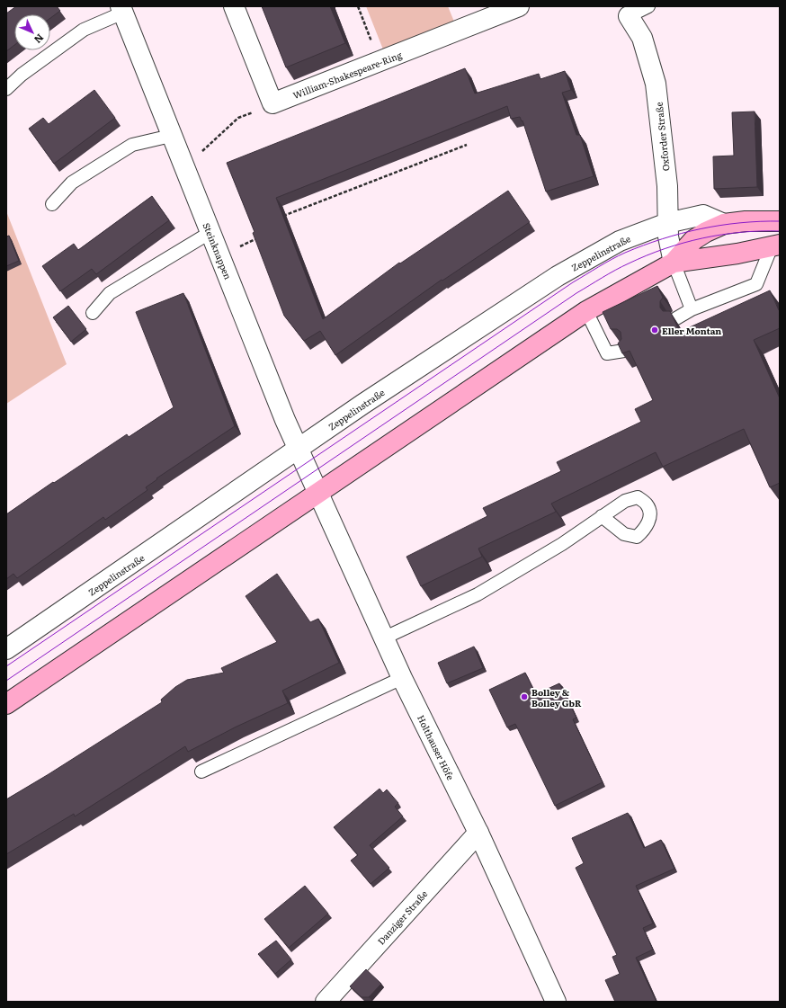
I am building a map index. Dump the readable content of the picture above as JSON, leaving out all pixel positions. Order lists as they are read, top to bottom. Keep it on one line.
{"streets":{"main road":["Zeppelinstraße"],"street":["William-Shakespeare-Ring","Oxforder Straße","Steinknappen","Holthauser Höfe","Danziger Straße"]},"crossings":[["Oxforder Straße","Zeppelinstraße"],["Steinknappen","Zeppelinstraße"],["Steinknappen","Holthauser Höfe"],["Zeppelinstraße","Holthauser Höfe"],["Holthauser Höfe","Danziger Straße"]],"places":["Eller Montan","Bolley & Bolley GbR"],"north":"bottom right"}
